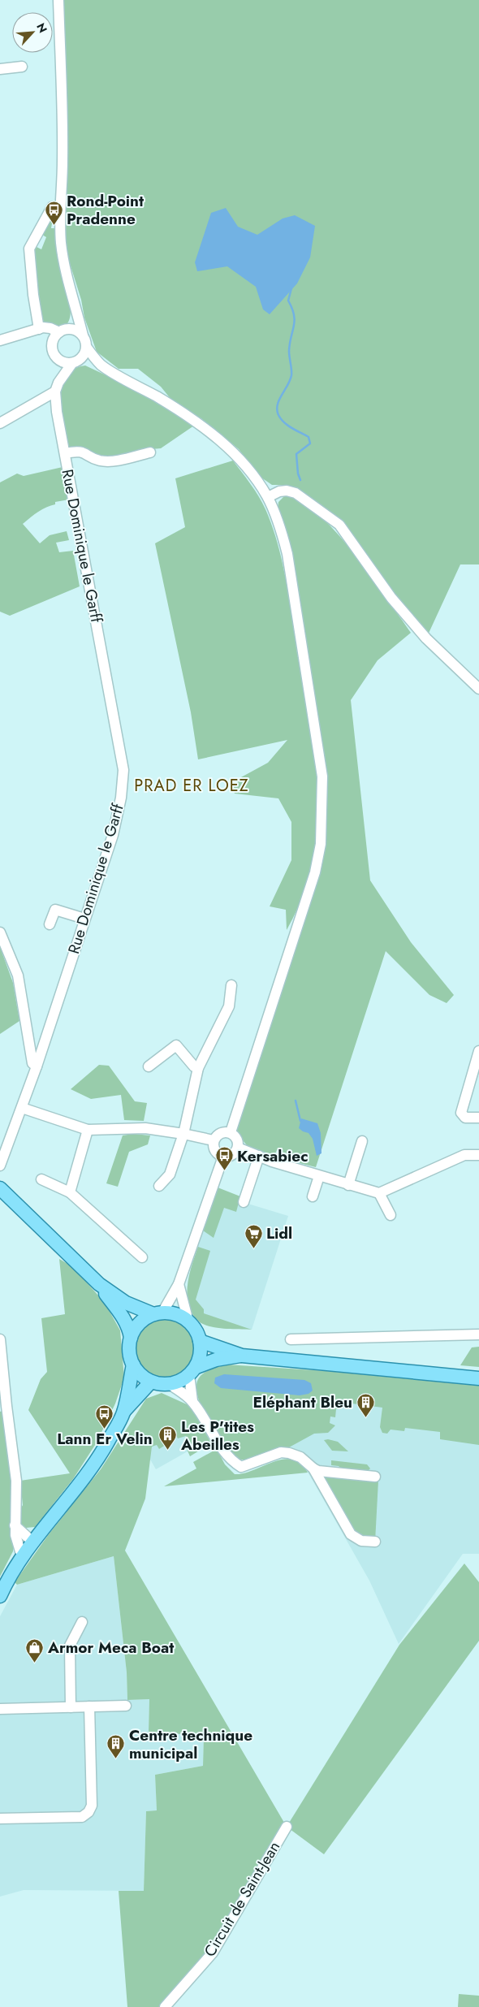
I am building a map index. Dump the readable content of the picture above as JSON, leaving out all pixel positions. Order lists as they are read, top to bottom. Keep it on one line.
{"streets":{"street":["Rue Dominique le Garff","Circuit de Saint-Jean"]},"districts":["PRAD ER LOEZ"],"places":{"bus stop":["Rond-Point Pradenne","Kersabiec","Lann Er Velin"],"supermarket":["Lidl"],"building":["Eléphant Bleu","Les P'tites Abeilles","Centre technique municipal"],"shop":["Armor Meca Boat"]},"north":"top right"}
